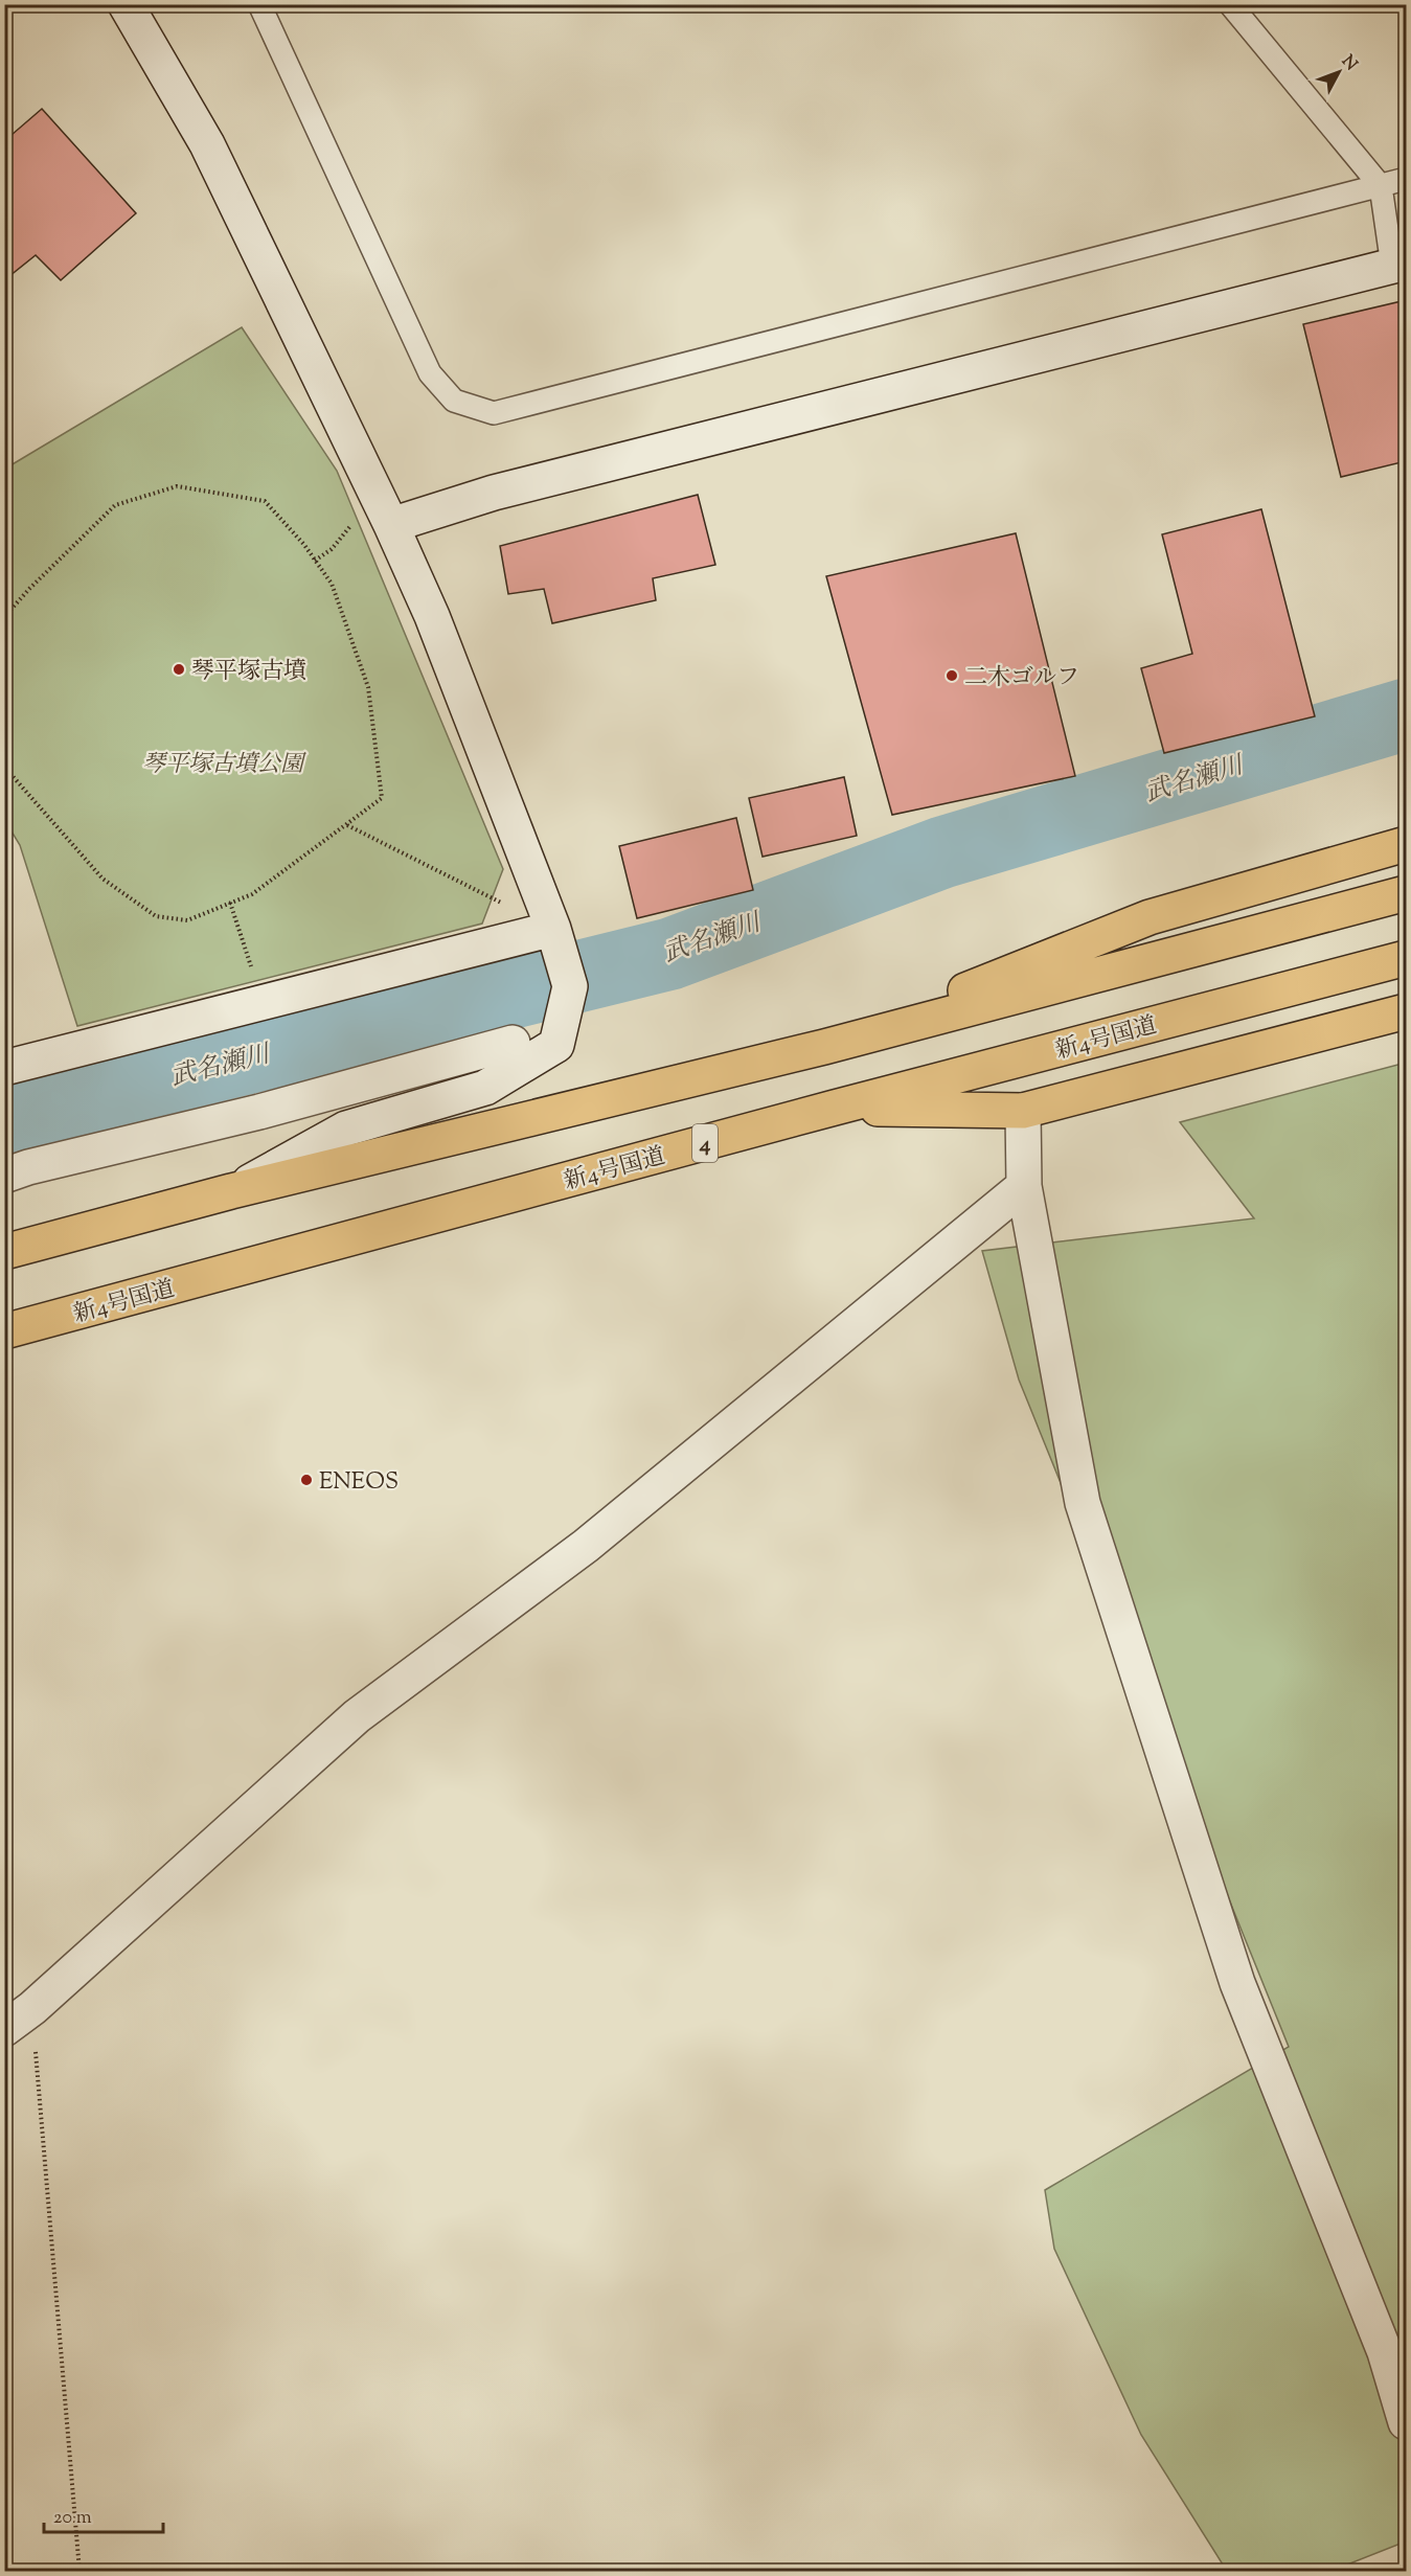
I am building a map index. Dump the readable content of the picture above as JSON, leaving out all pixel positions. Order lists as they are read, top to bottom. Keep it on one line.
{"streets":{"highway":["新4号国道","4"]},"water":["武名瀬川"],"parks":["琴平塚古墳公園"],"places":["琴平塚古墳","二木ゴルフ","ENEOS"],"scale_bar":"20 m","north":"top right"}
